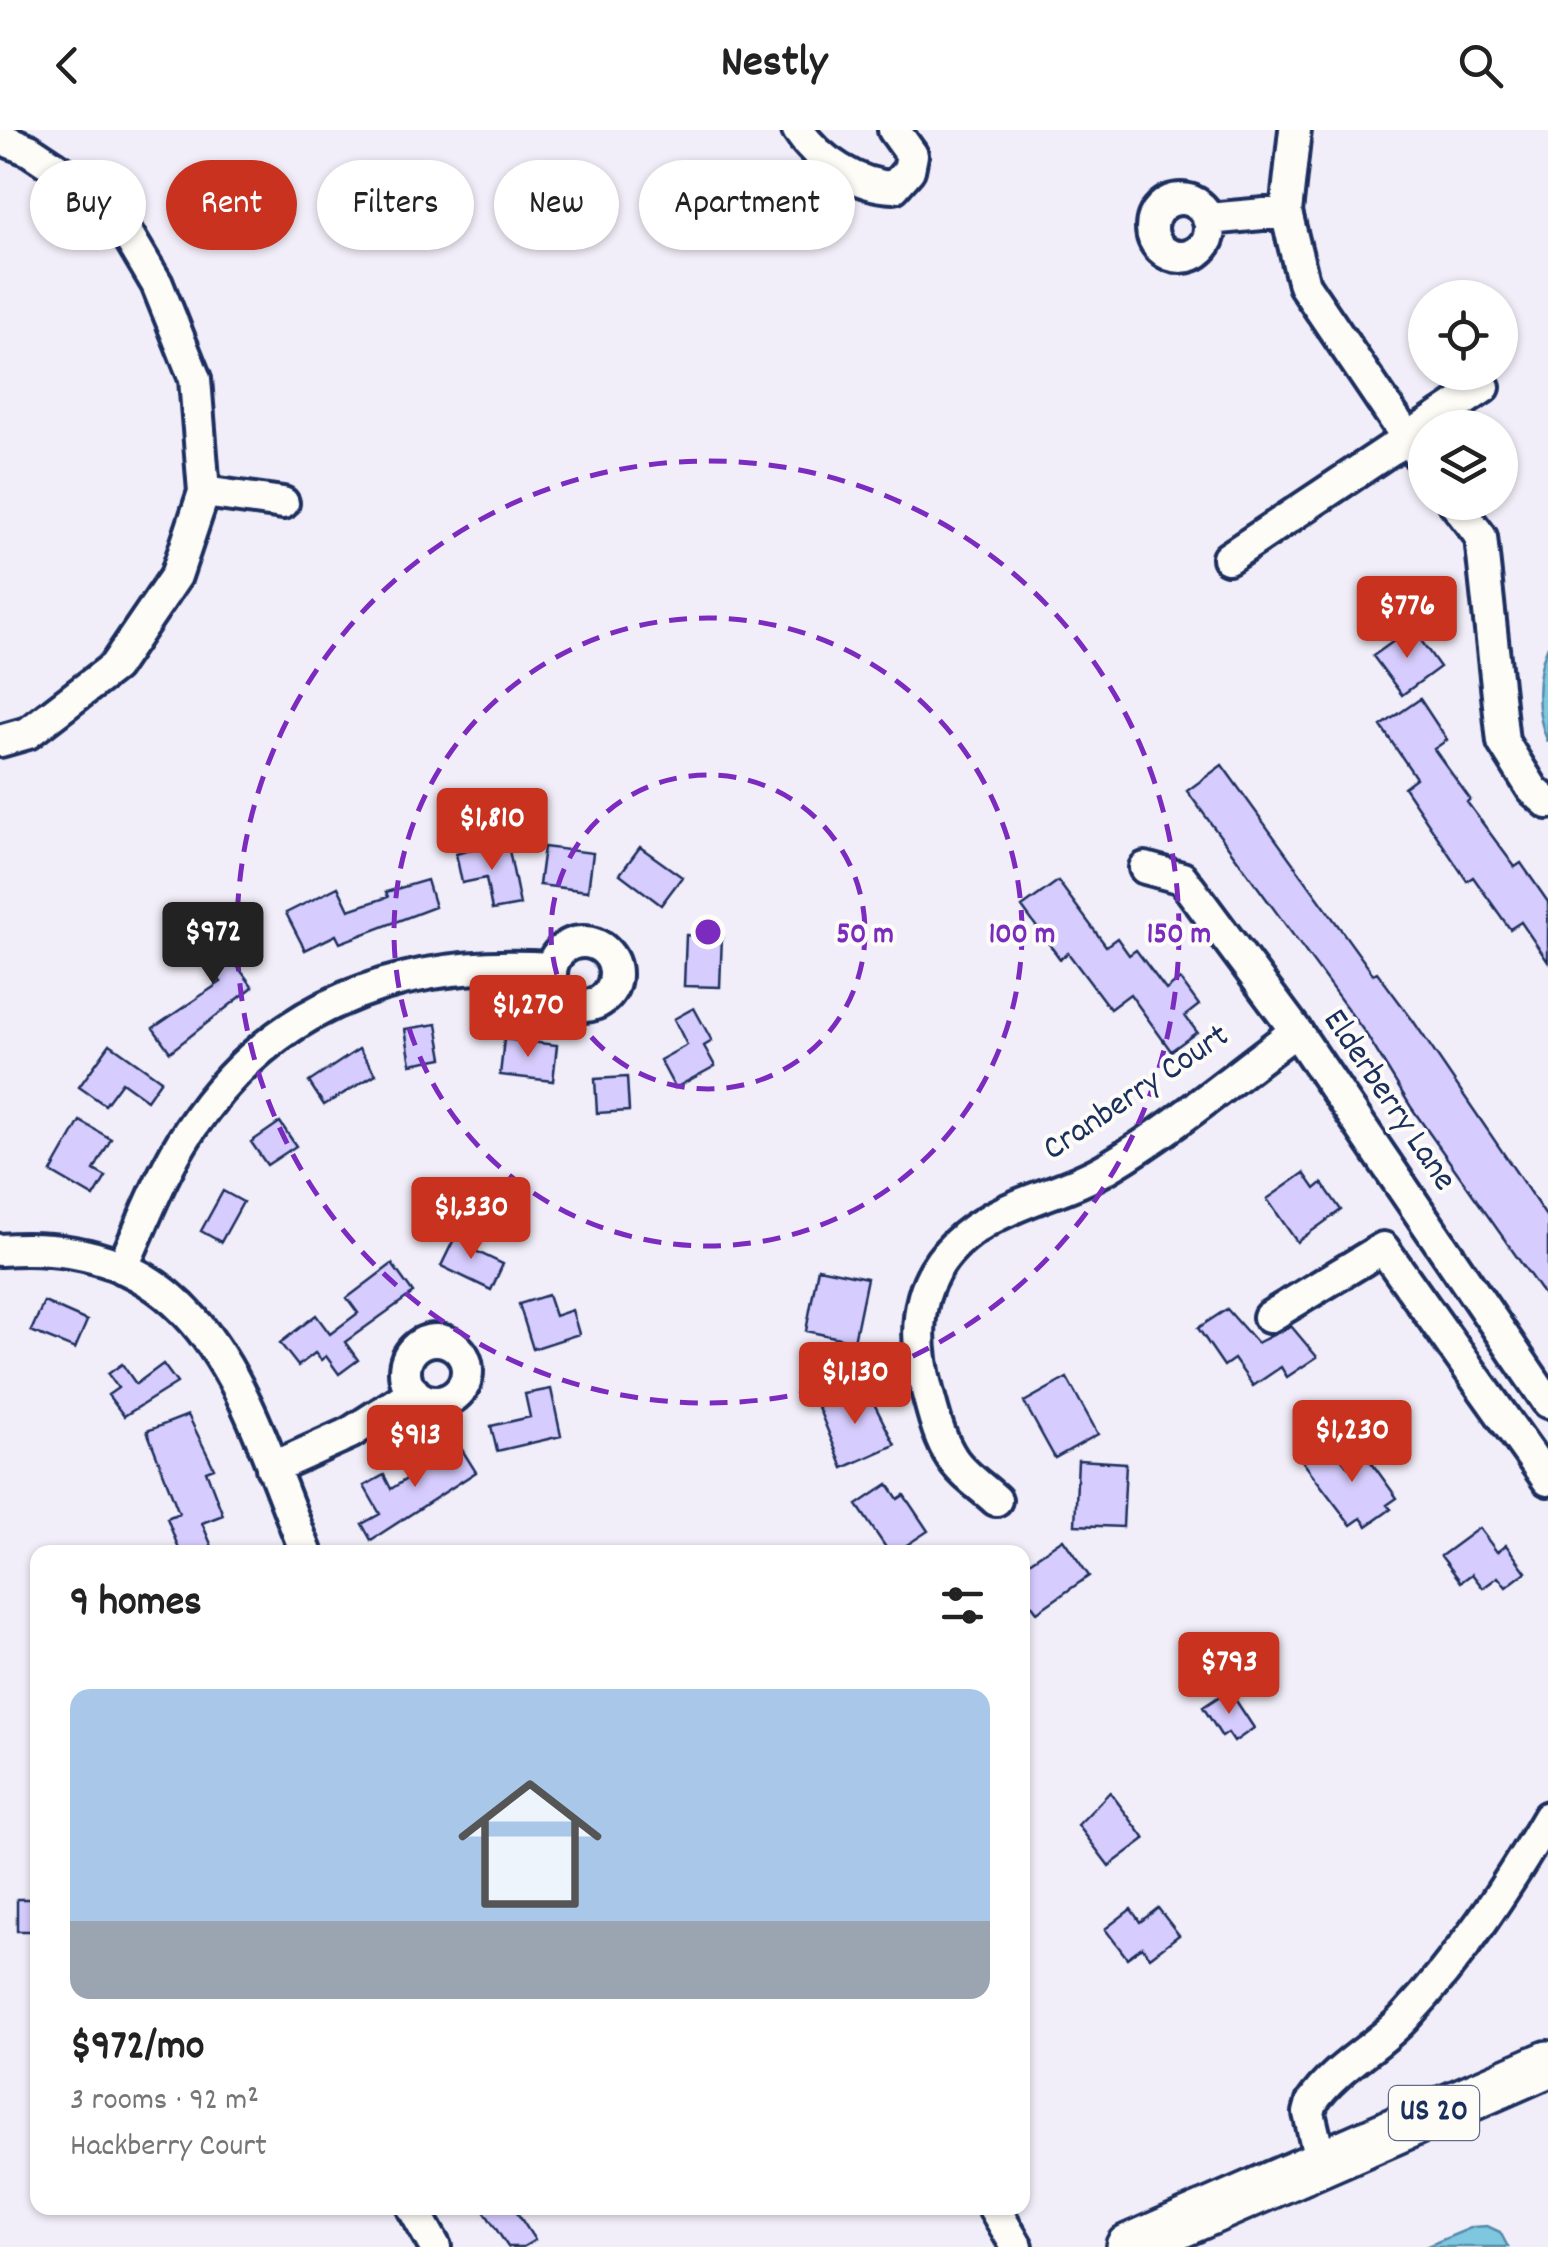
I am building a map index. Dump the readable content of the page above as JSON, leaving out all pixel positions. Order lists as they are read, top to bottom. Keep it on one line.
{"streets":{"highway":["US 20"],"street":["Cranberry Court","Elderberry Lane"]},"crossings":[["Cranberry Court","Elderberry Lane"]],"page":{"header":"Nestly","chip":["Buy","Rent","Filters","New","Apartment"],"price":["$776","$1,810","$972","$1,270","$1,330","$1,130","$1,230","$913","$793"],"heading":"9 homes","list":[{"name":"$972/mo","note":"3 rooms · 92 m² · Hackberry Court"}]},"rings":["50 m","100 m","150 m"]}
